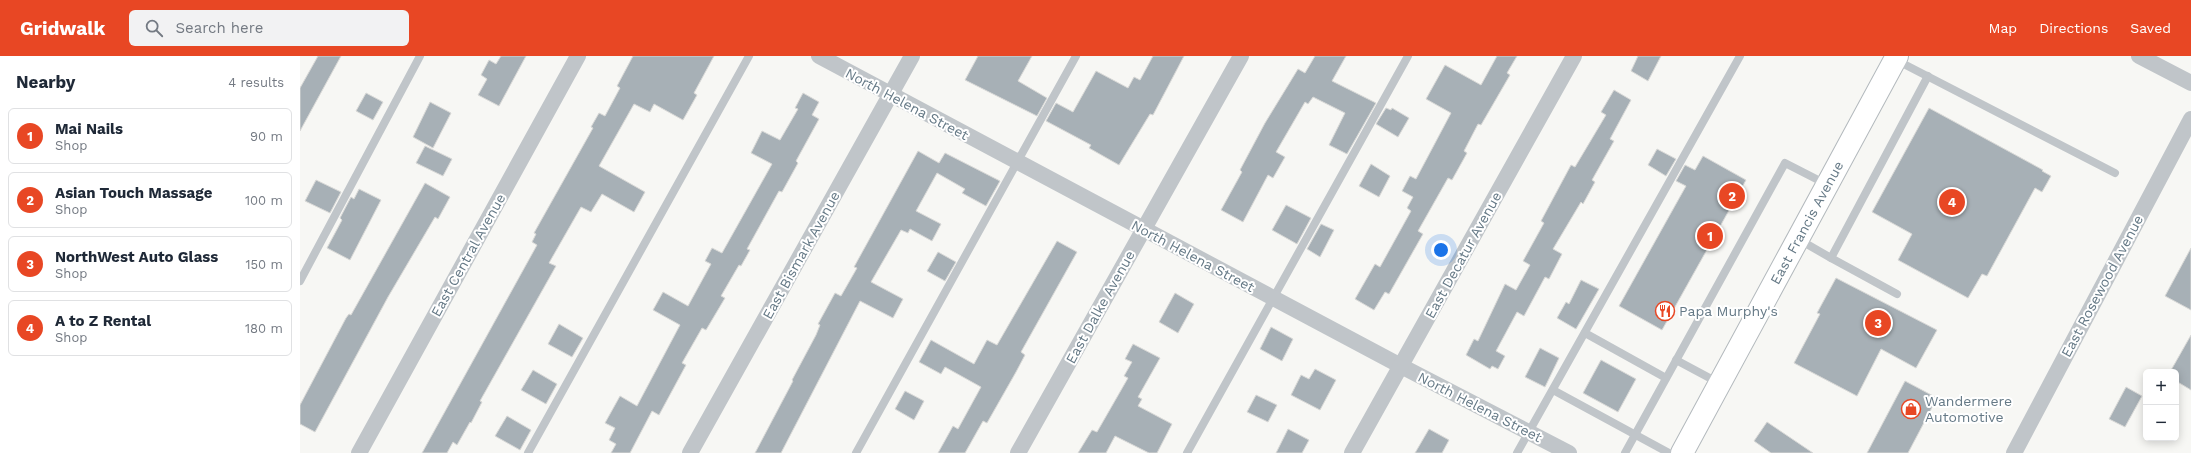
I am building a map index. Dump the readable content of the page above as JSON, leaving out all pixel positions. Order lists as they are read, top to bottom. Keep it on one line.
{"streets":{"main road":["East Francis Avenue"],"street":["North Helena Street","East Central Avenue","East Bismark Avenue","East Decatur Avenue","East Rosewood Avenue","East Dalke Avenue"]},"crossings":[["North Helena Street","East Bismark Avenue"],["North Helena Street","East Decatur Avenue"],["North Helena Street","East Dalke Avenue"]],"places":{"restaurant":["Papa Murphy's"],"shop":["Wandermere Automotive"]},"page":{"header":"Gridwalk","search":"Search here","nav":["Map","Directions","Saved"],"heading":["Nearby","4 results"],"list":[{"mark":"1","name":"Mai Nails","note":"Shop","value":"90 m"},{"mark":"2","name":"Asian Touch Massage","note":"Shop","value":"100 m"},{"mark":"3","name":"NorthWest Auto Glass","note":"Shop","value":"150 m"},{"mark":"4","name":"A to Z Rental","note":"Shop","value":"180 m"}],"pins":["2","4","1","3"],"map_buttons":["+","−"]}}
